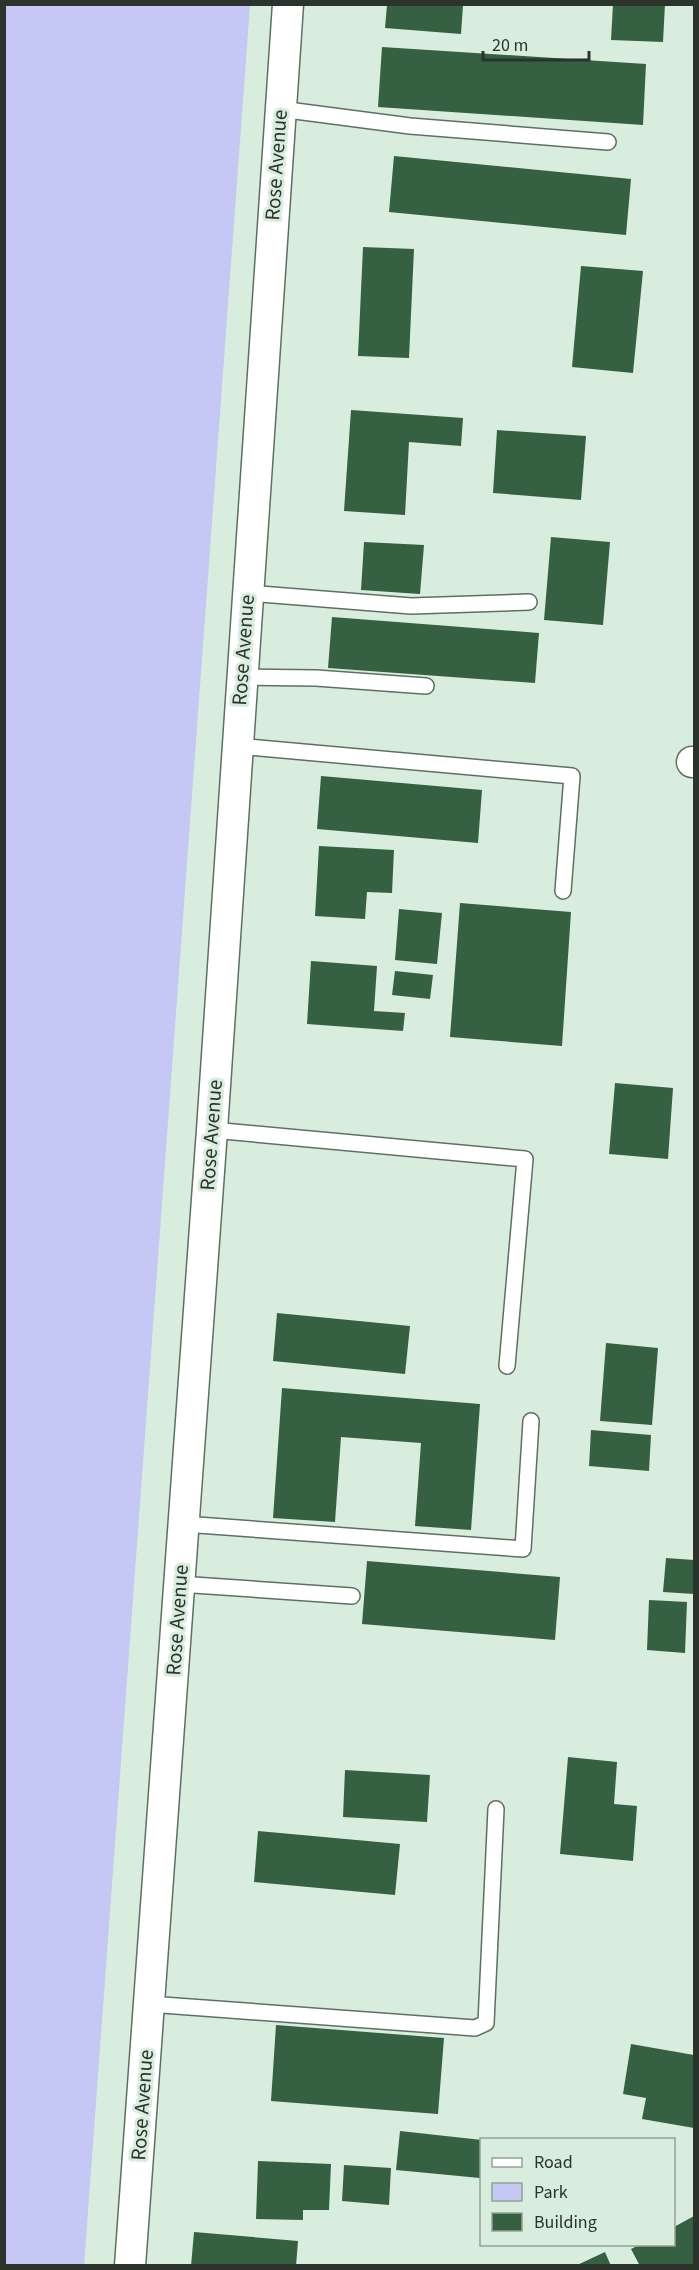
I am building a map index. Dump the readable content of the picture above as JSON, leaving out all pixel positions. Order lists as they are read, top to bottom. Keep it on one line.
{"streets":{"street":["Rose Avenue"]},"legend":["Road","Park","Building"],"scale_bar":"20 m"}
